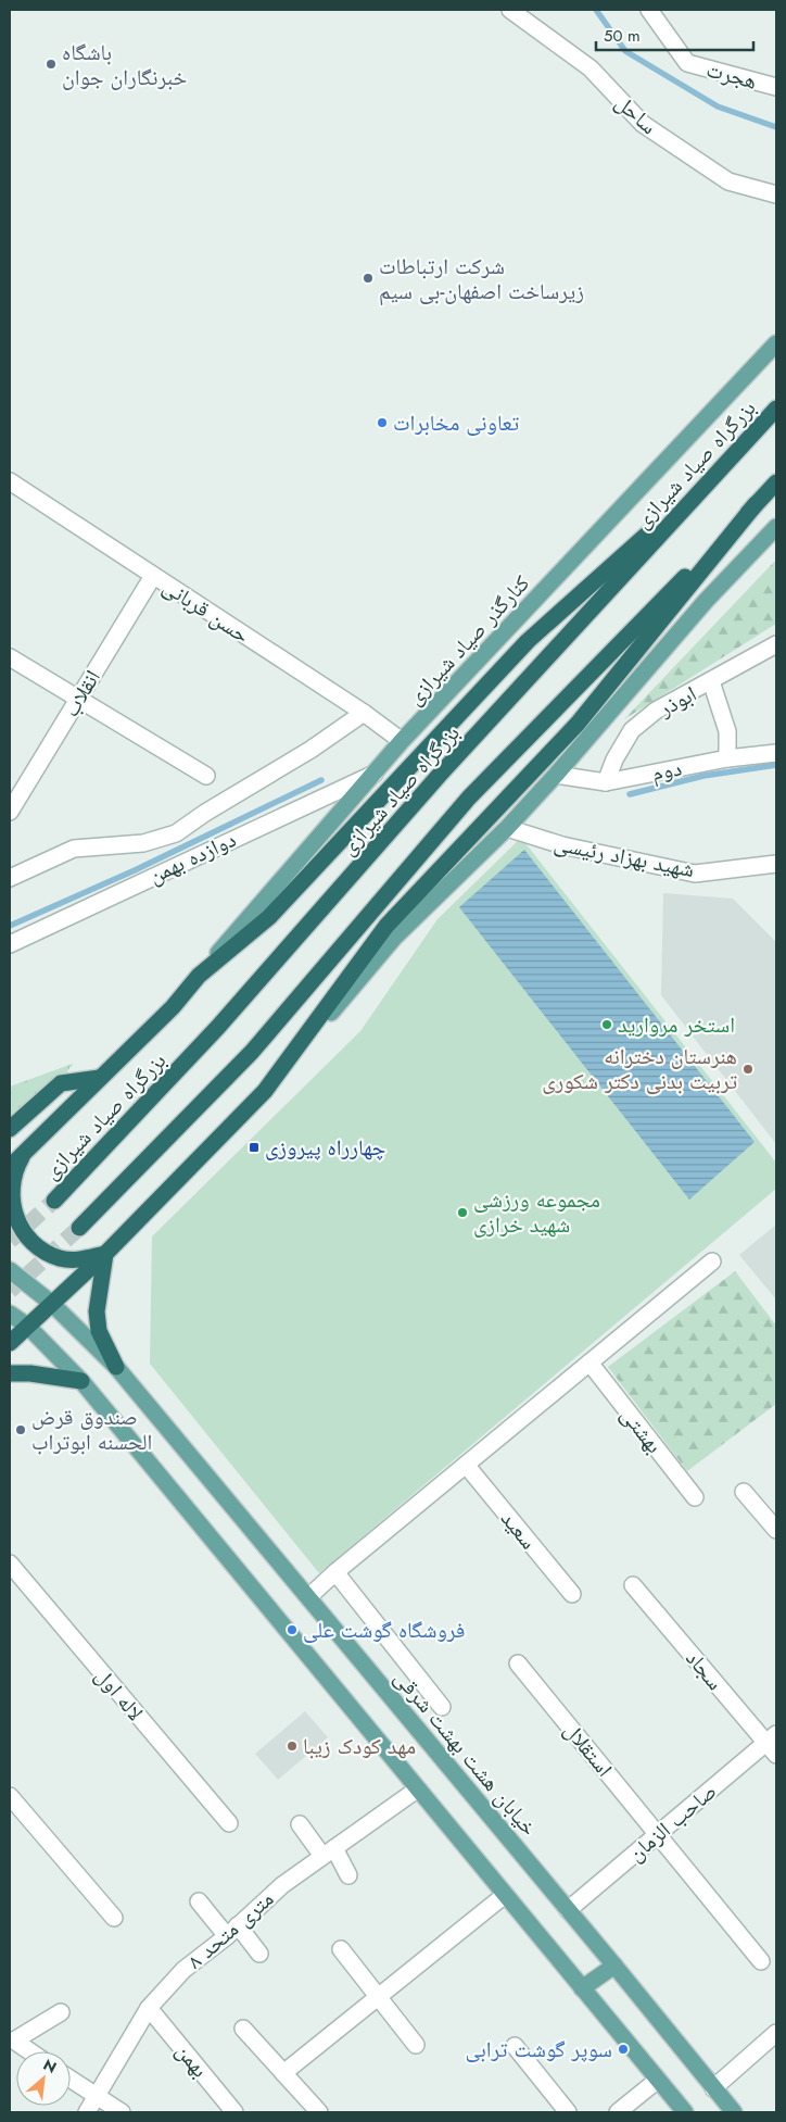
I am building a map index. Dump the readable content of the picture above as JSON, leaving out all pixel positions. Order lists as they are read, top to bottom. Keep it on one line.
{"streets":{"highway":["بزرگراه صیاد شیرازی"],"main road":["کنارگذر صیاد شیرازی","خیابان هشت بهشت شرقی"],"street":["هجرت","ساحل","حسن قربانی","انقلاب","ابوذر","دوم","شهید بهزاد رئیسی","دوازده بهمن","بهشتی","سعید","سجاد","لاله اول","استقلال","صاحب الزمان","۸ متری متحد","بهمن"]},"crossings":[["حسن قربانی","کنارگذر صیاد شیرازی"],["حسن قربانی","انقلاب"],["حسن قربانی","دوازده بهمن"],["کنارگذر صیاد شیرازی","دوازده بهمن"],["ابوذر","دوم"],["سجاد","صاحب الزمان"],["استقلال","صاحب الزمان"],["خیابان هشت بهشت شرقی","صاحب الزمان"],["۸ متری متحد","بهمن"]],"places":{"other":["باشگاه خبرنگاران جوان","شرکت ارتباطات زیرساخت اصفهان-بی سیم","تعاونی مخابرات","استخر مروارید","هنرستان دخترانه تربیت بدنی دکتر شکوری","مجموعه ورزشی شهید خرازی","صندوق قرض الحسنه ابوتراب","فروشگاه گوشت علی","مهد کودک زیبا","سوپر گوشت ترابی"],"transit":["چهارراه پیروزی"]},"scale_bar":"50 m","north":"top right"}
